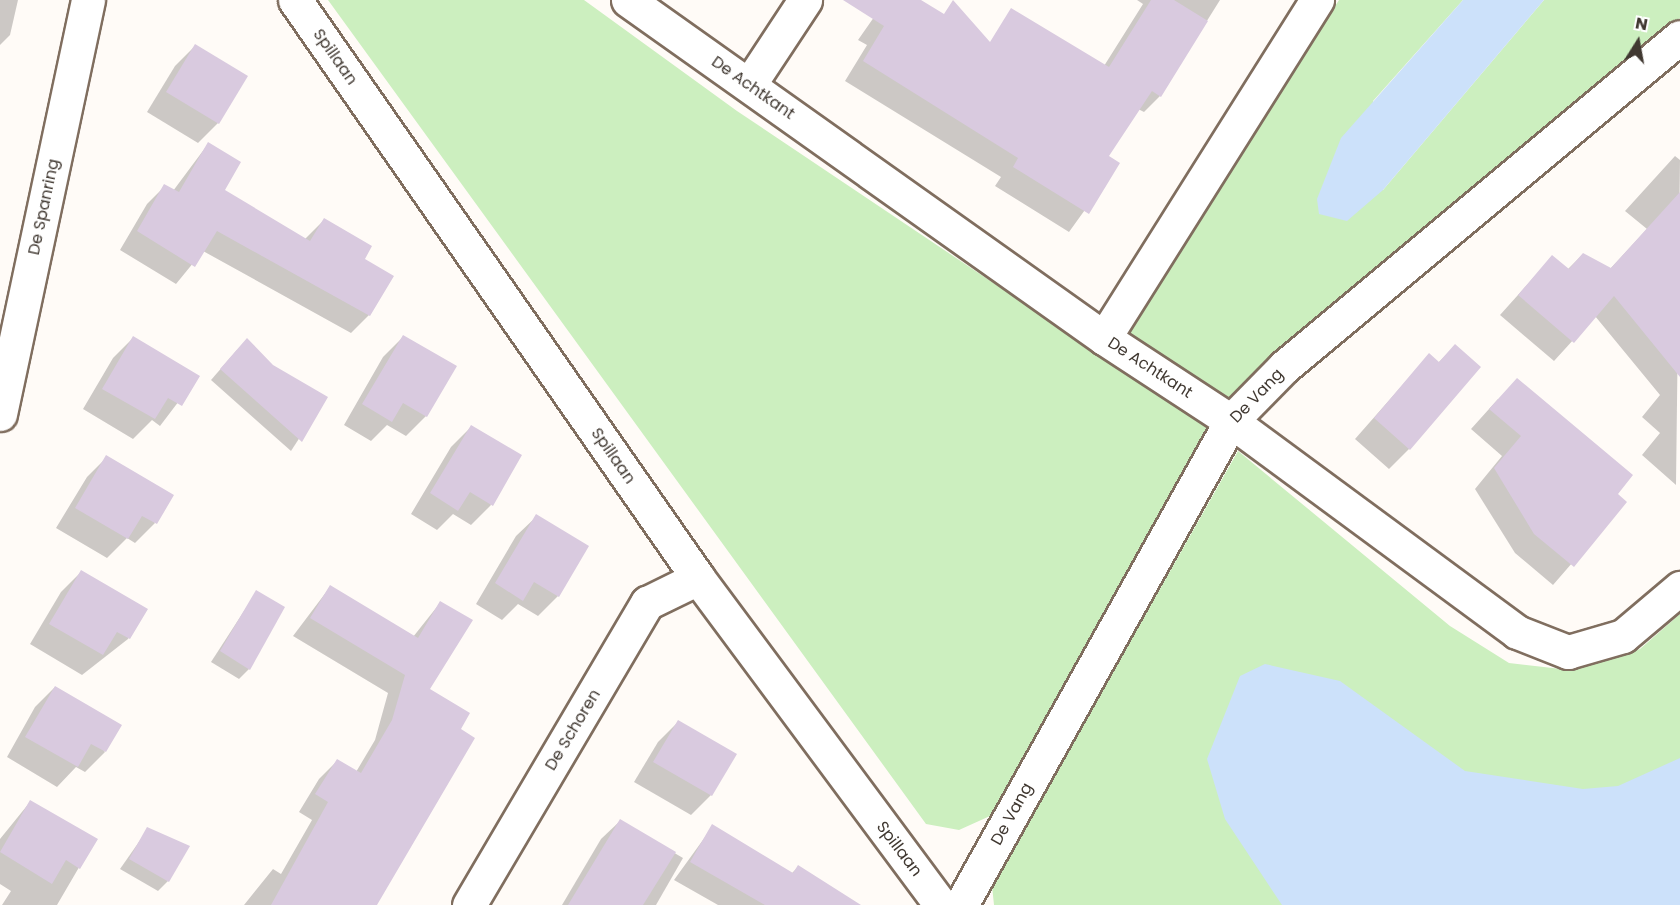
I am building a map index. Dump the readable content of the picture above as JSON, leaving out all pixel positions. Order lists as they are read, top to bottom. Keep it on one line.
{"streets":{"street":["Spillaan","De Achtkant","De Spanring","De Vang","De Schoren"]},"crossings":[["Spillaan","De Schoren"],["De Achtkant","De Vang"]],"north":"top"}
